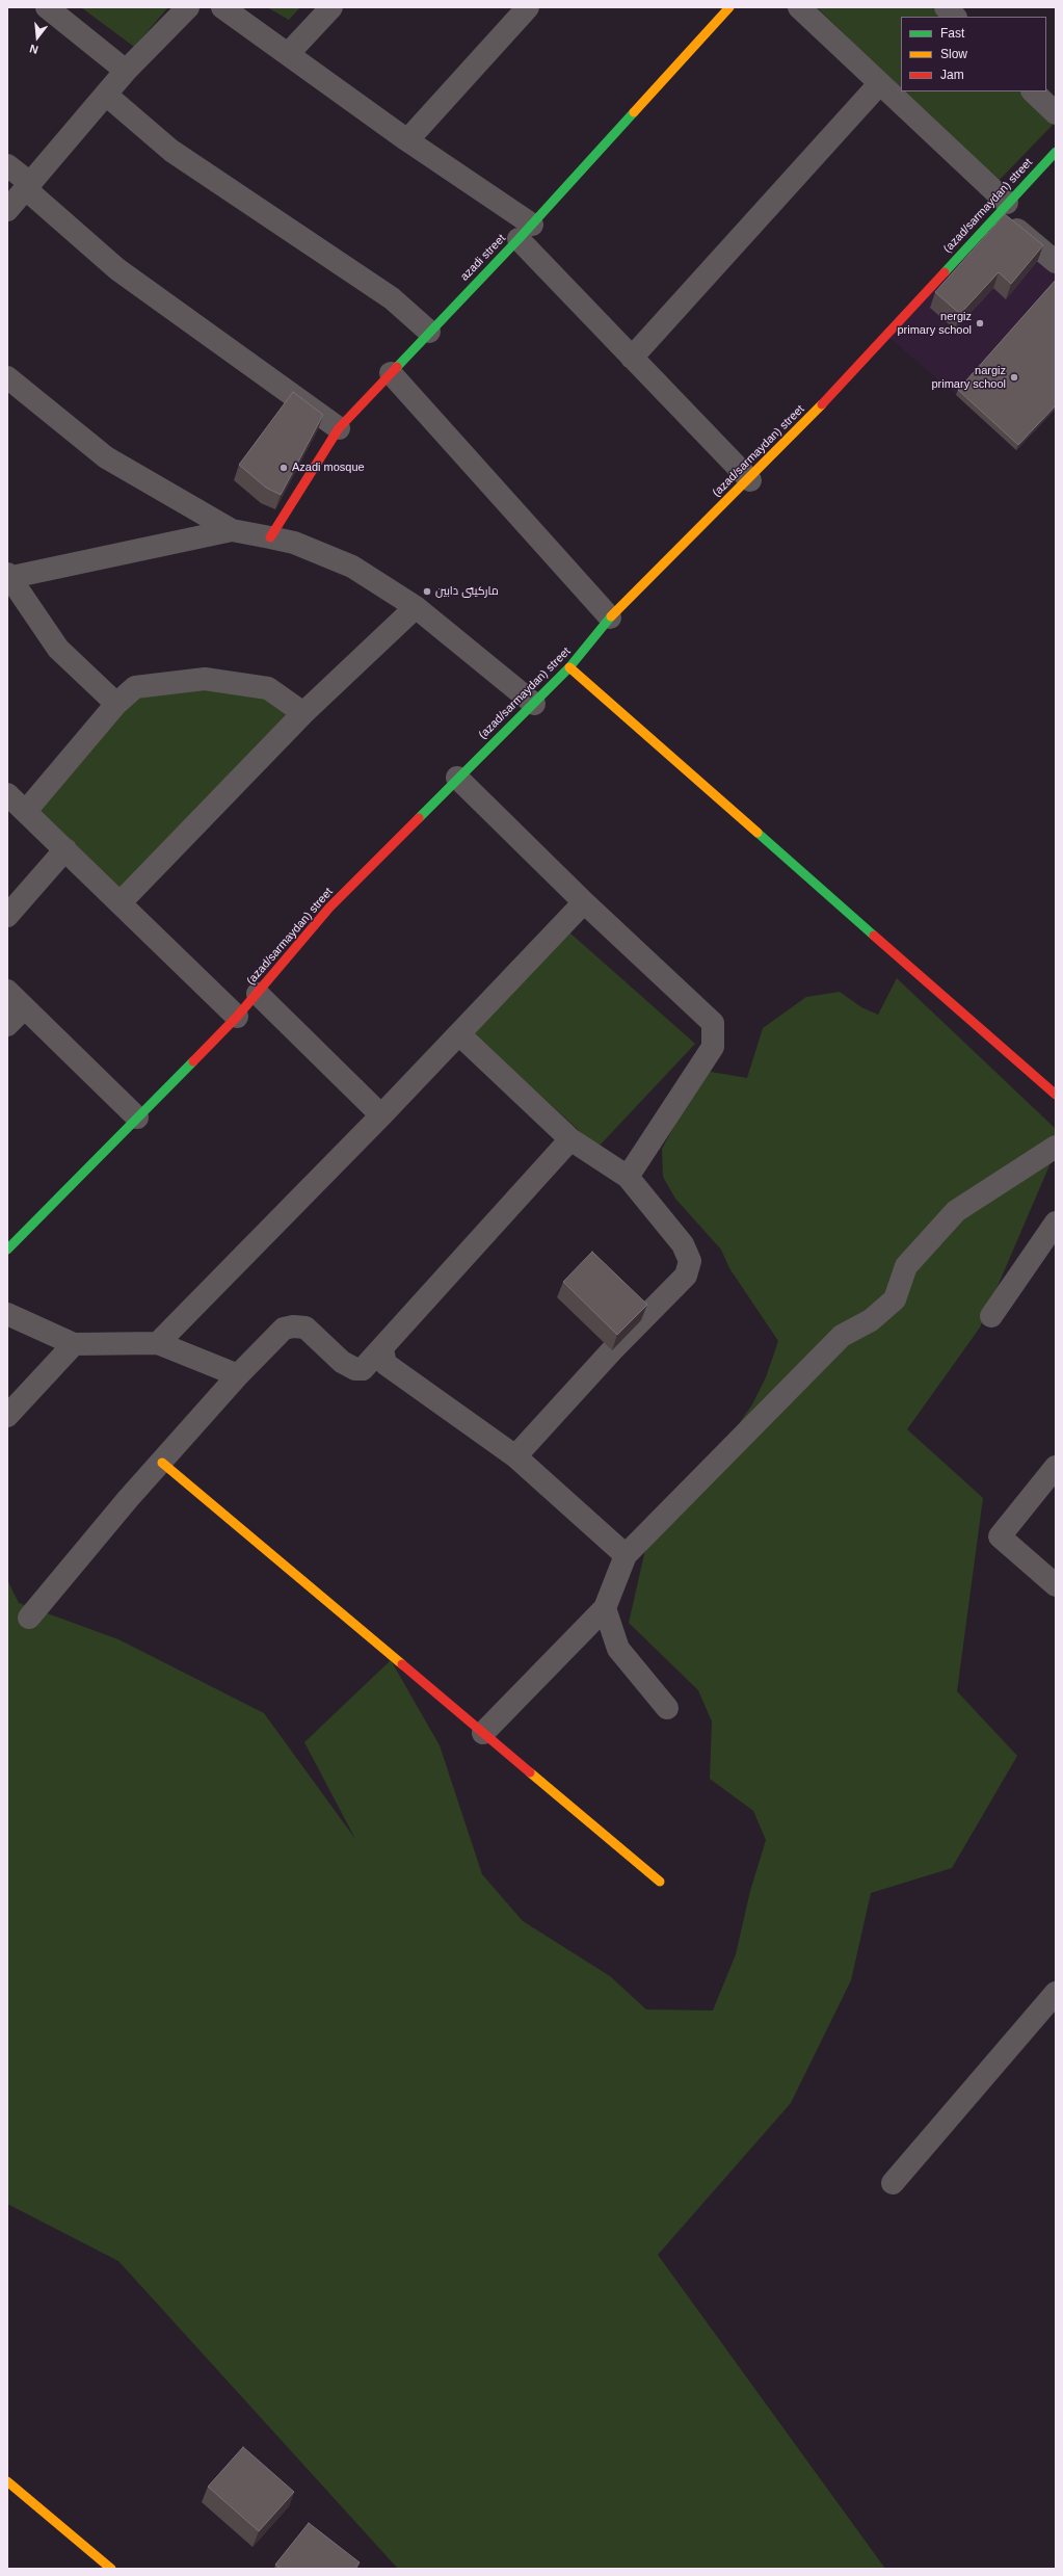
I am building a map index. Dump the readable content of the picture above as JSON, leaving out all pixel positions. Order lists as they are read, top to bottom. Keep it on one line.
{"streets":{"street":["(azad/sarmaydan) street","azadi street"]},"places":["nergiz primary school","nargiz primary school","Azadi mosque","ماركيتى دابين"],"legend":["Fast","Slow","Jam"],"north":"bottom"}
